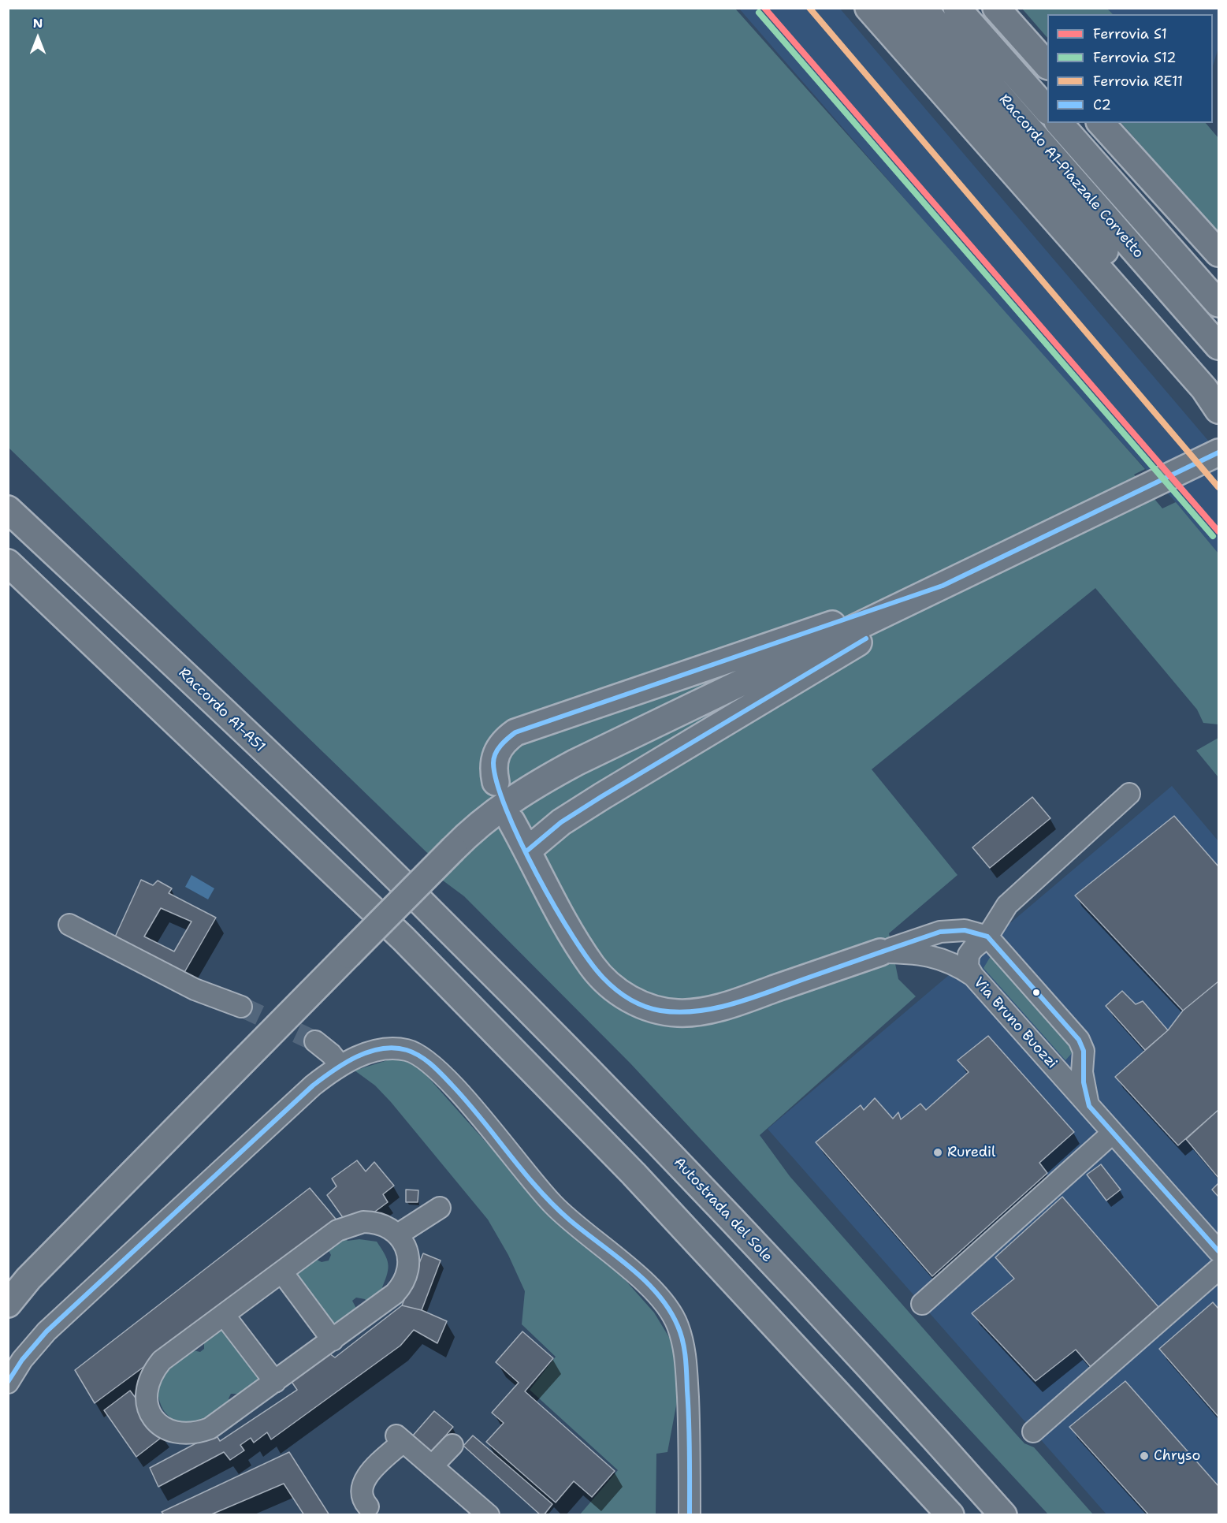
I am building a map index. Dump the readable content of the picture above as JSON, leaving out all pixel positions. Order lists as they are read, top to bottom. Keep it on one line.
{"streets":{"highway":["Raccordo A1-Piazzale Corvetto","Raccordo A1-A51","Autostrada del Sole"],"street":["Via Bruno Buozzi"]},"crossings":[["Raccordo A1-A51","Autostrada del Sole"]],"places":["Ruredil","Chryso"],"lines":["rail line S1","rail line RE11","rail line S12","transit line C2"],"legend":["Ferrovia S1","Ferrovia S12","Ferrovia RE11","C2"],"north":"top"}
